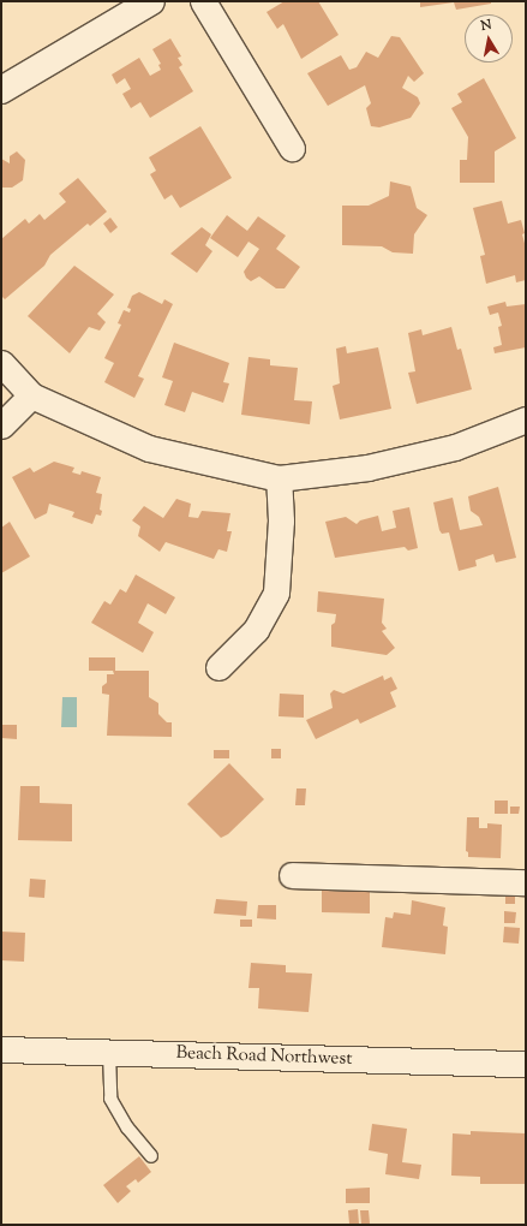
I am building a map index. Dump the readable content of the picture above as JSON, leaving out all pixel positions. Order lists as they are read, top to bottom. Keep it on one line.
{"streets":{"street":["Beach Road Northwest"]},"north":"top"}
